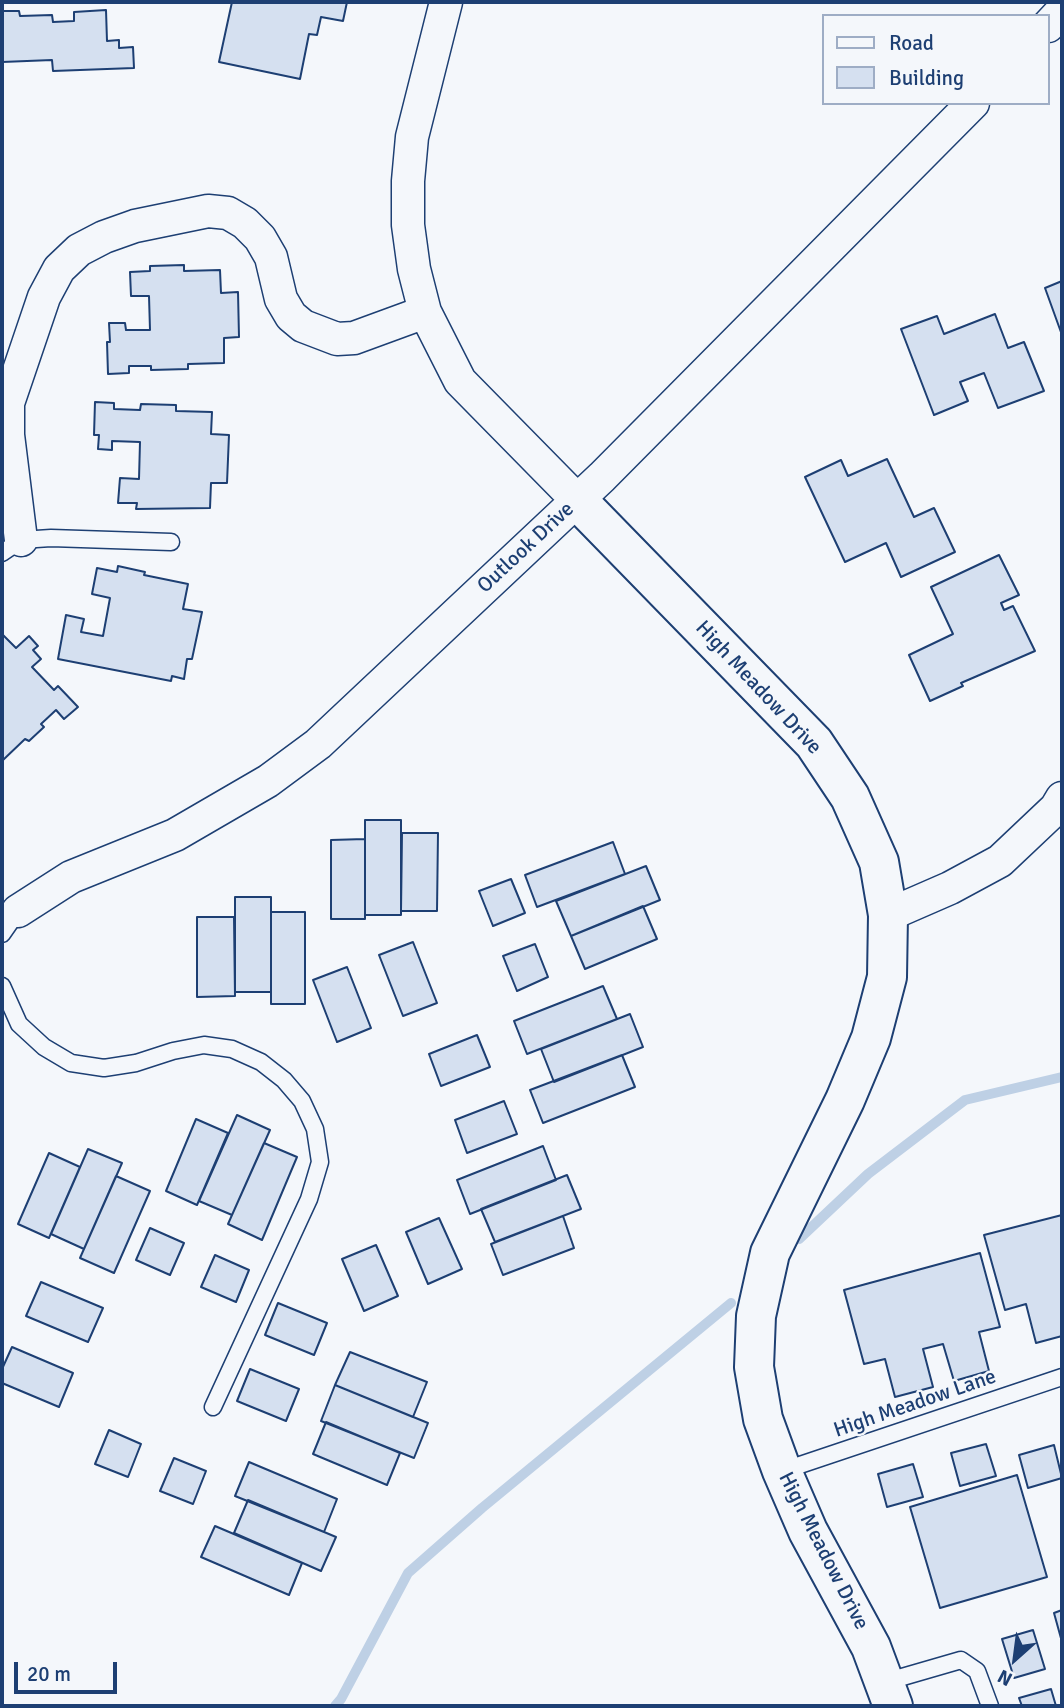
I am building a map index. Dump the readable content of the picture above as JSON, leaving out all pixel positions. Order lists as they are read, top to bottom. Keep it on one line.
{"streets":{"street":["Outlook Drive","High Meadow Drive"],"lane":["High Meadow Lane"]},"crossings":[["Outlook Drive","High Meadow Drive"],["High Meadow Drive","High Meadow Lane"]],"legend":["Road","Building"],"scale_bar":"20 m","north":"bottom left"}
